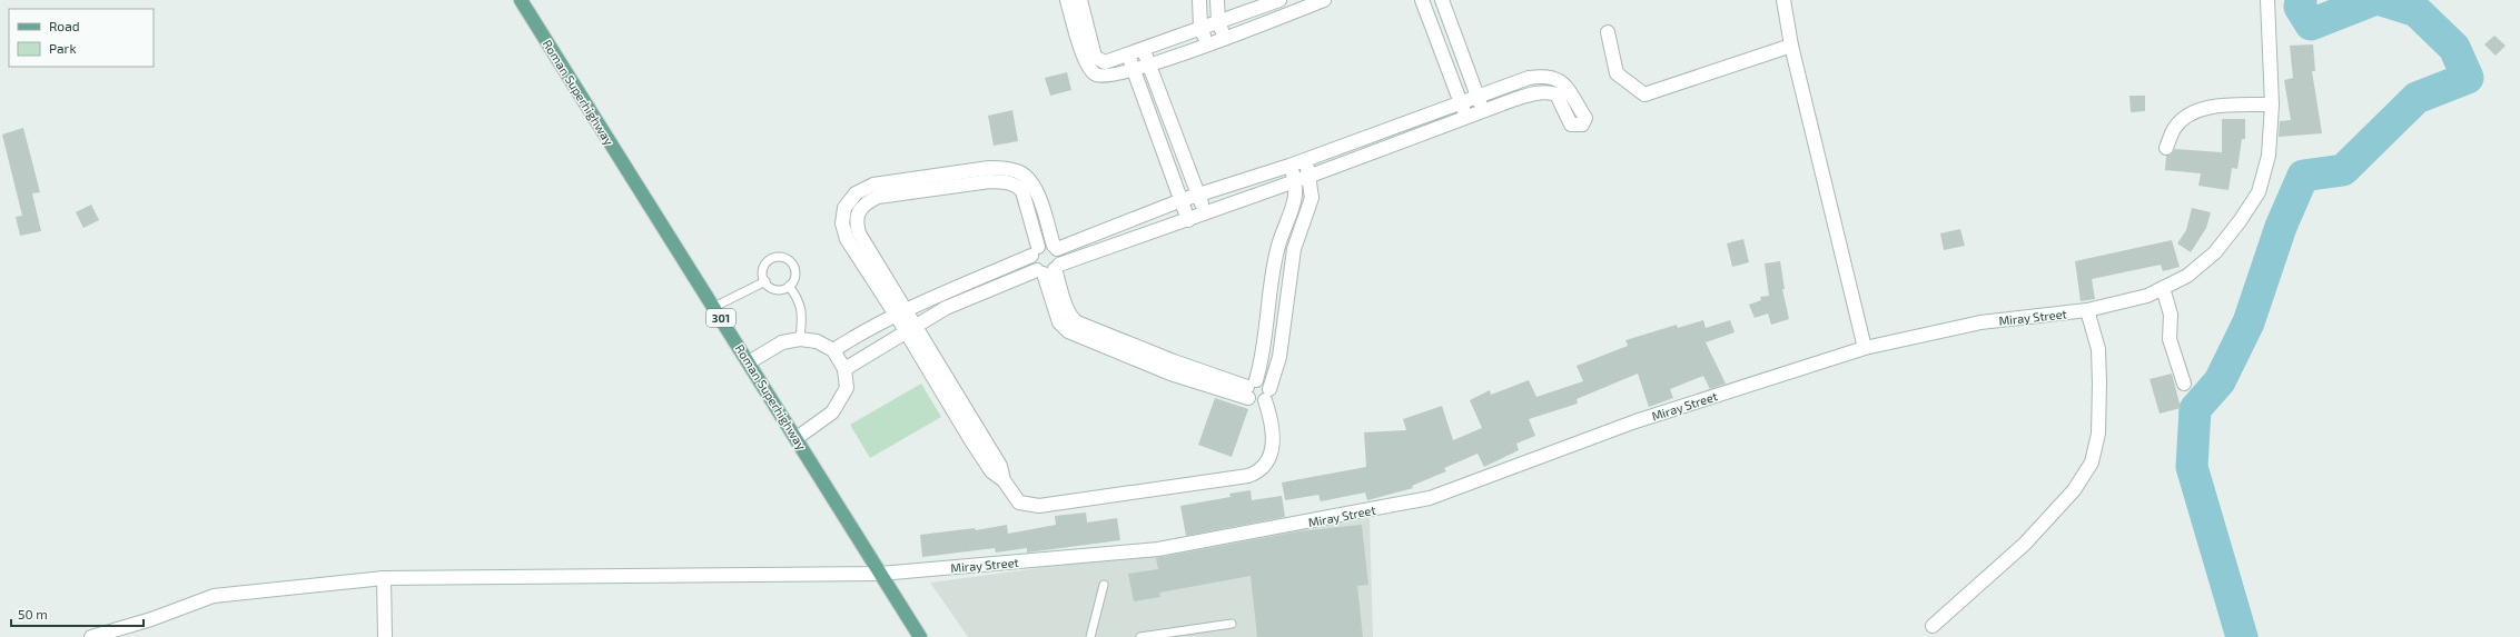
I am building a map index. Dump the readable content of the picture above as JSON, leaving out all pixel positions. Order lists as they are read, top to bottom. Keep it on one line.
{"streets":{"main road":["Roman Superhighway","301"],"street":["Miray Street"]},"crossings":[["Roman Superhighway","Miray Street"]],"legend":["Road","Park"],"scale_bar":"50 m"}
